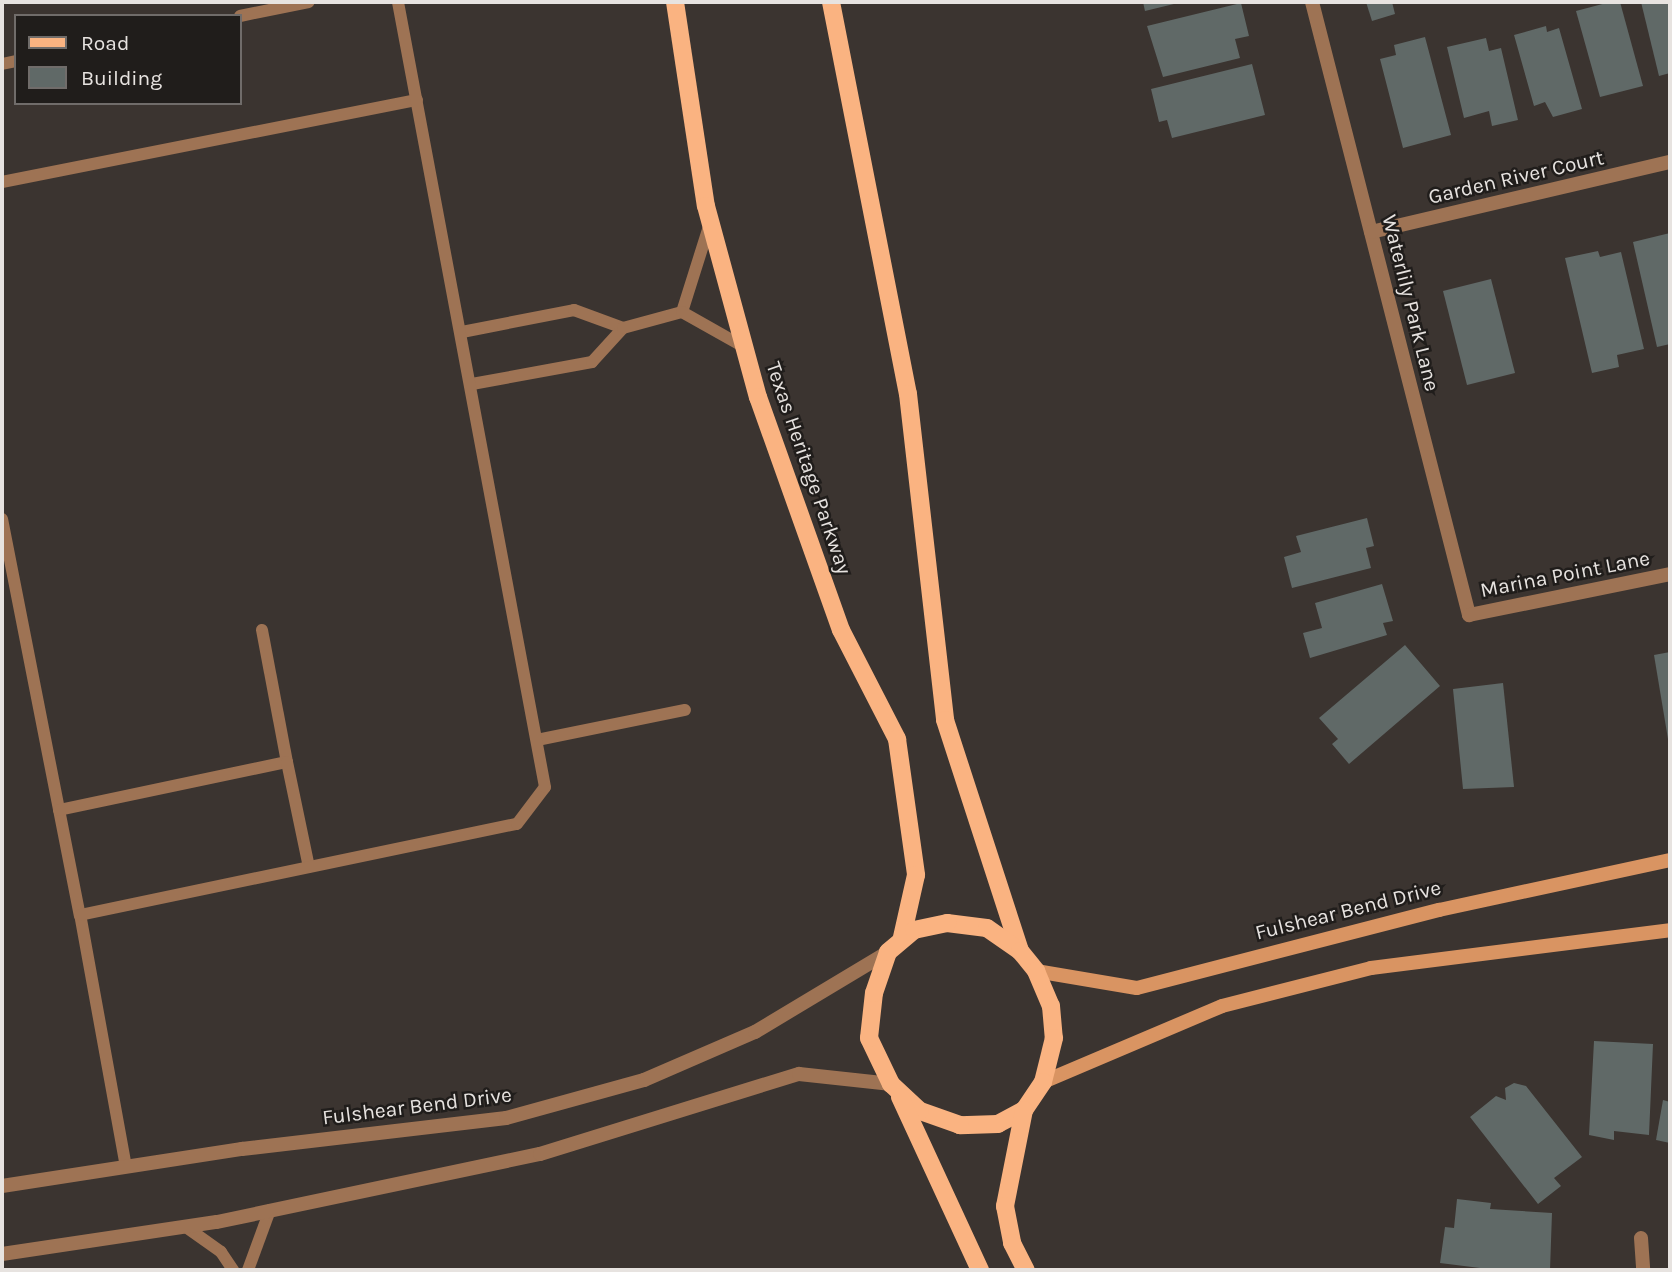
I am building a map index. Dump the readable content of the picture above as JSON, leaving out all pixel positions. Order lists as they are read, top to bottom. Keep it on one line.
{"streets":{"main road":["Texas Heritage Parkway","Fulshear Bend Drive"],"street":["Garden River Court","Waterlily Park Lane","Marina Point Lane"]},"crossings":[["Garden River Court","Waterlily Park Lane"],["Waterlily Park Lane","Marina Point Lane"],["Texas Heritage Parkway","Fulshear Bend Drive"]],"legend":["Road","Building"]}
